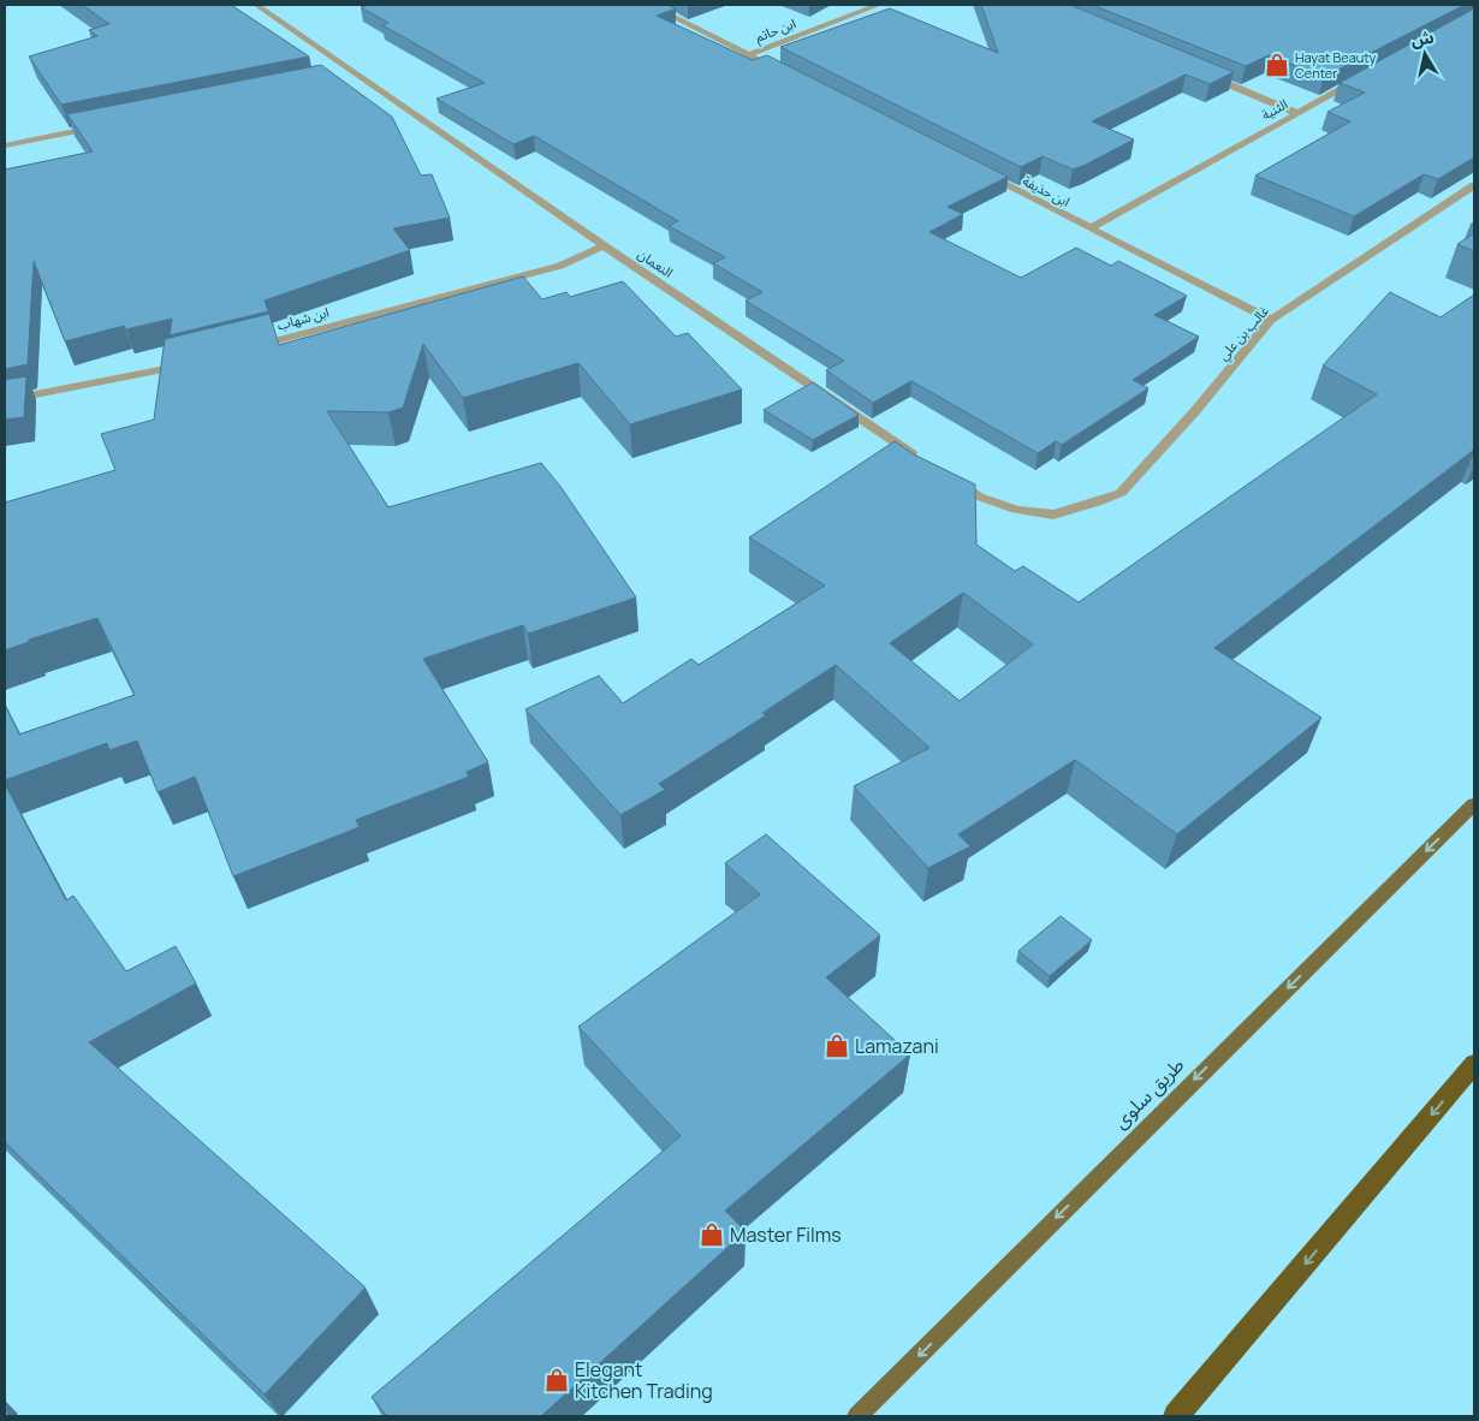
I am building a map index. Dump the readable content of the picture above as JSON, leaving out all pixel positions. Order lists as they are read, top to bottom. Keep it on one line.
{"streets":{"main road":["طريق سلوى"],"street":["ابن حاتم","الثنية","ابن حذيفة","النعمان","ابن شهاب","غالب بن علي"]},"crossings":[["الثنية","ابن حذيفة"],["ابن حذيفة","غالب بن علي"],["النعمان","ابن شهاب"]],"one_way":["طريق سلوى"],"places":{"shop":["Hayat Beauty Center","Lamazani","Master Films","Elegant Kitchen Trading"]},"north":"top"}
